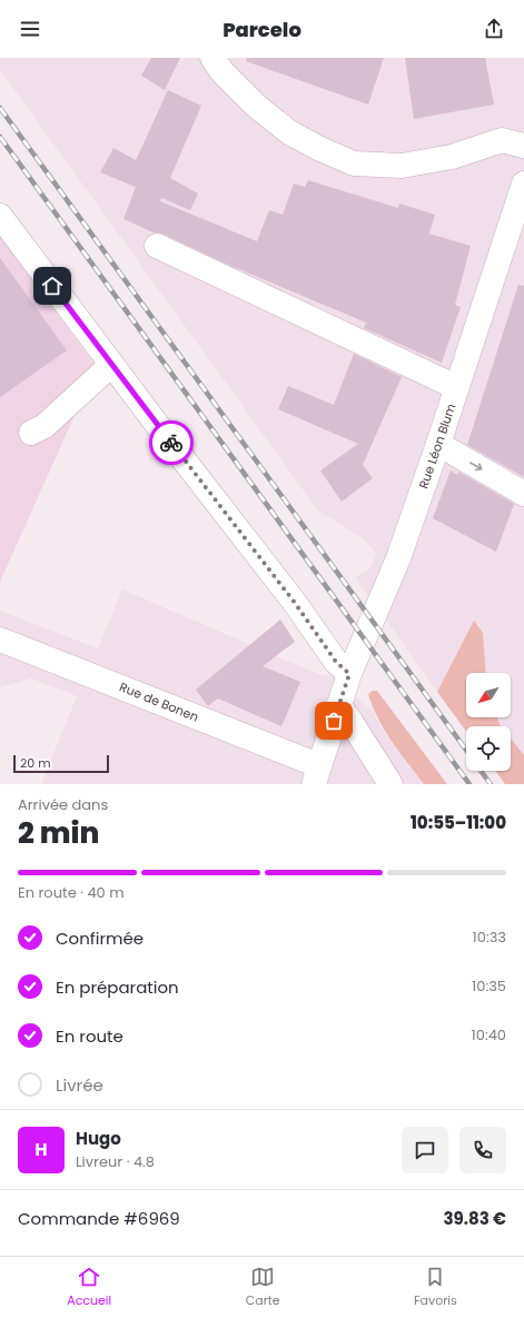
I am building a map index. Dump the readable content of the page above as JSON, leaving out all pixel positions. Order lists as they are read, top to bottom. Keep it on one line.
{"streets":{"street":["Rue Léon Blum","Rue de Bonen"]},"crossings":[["Rue Léon Blum","Rue de Bonen"]],"scale_bar":"20 m","north":"bottom left","page":{"header":"Parcelo","scale":"20 m","heading":["2 min","Arrivée dans","10:55–11:00"],"panel":["Hugo","Livreur · 4.8","Commande #6969","39.83 €"],"bar":"En route · 40 m","list":[["Confirmée","10:33"],["En préparation","10:35"],["En route","10:40"],"Livrée"],"round":"H","tabs":["Accueil","Carte","Favoris"]}}
